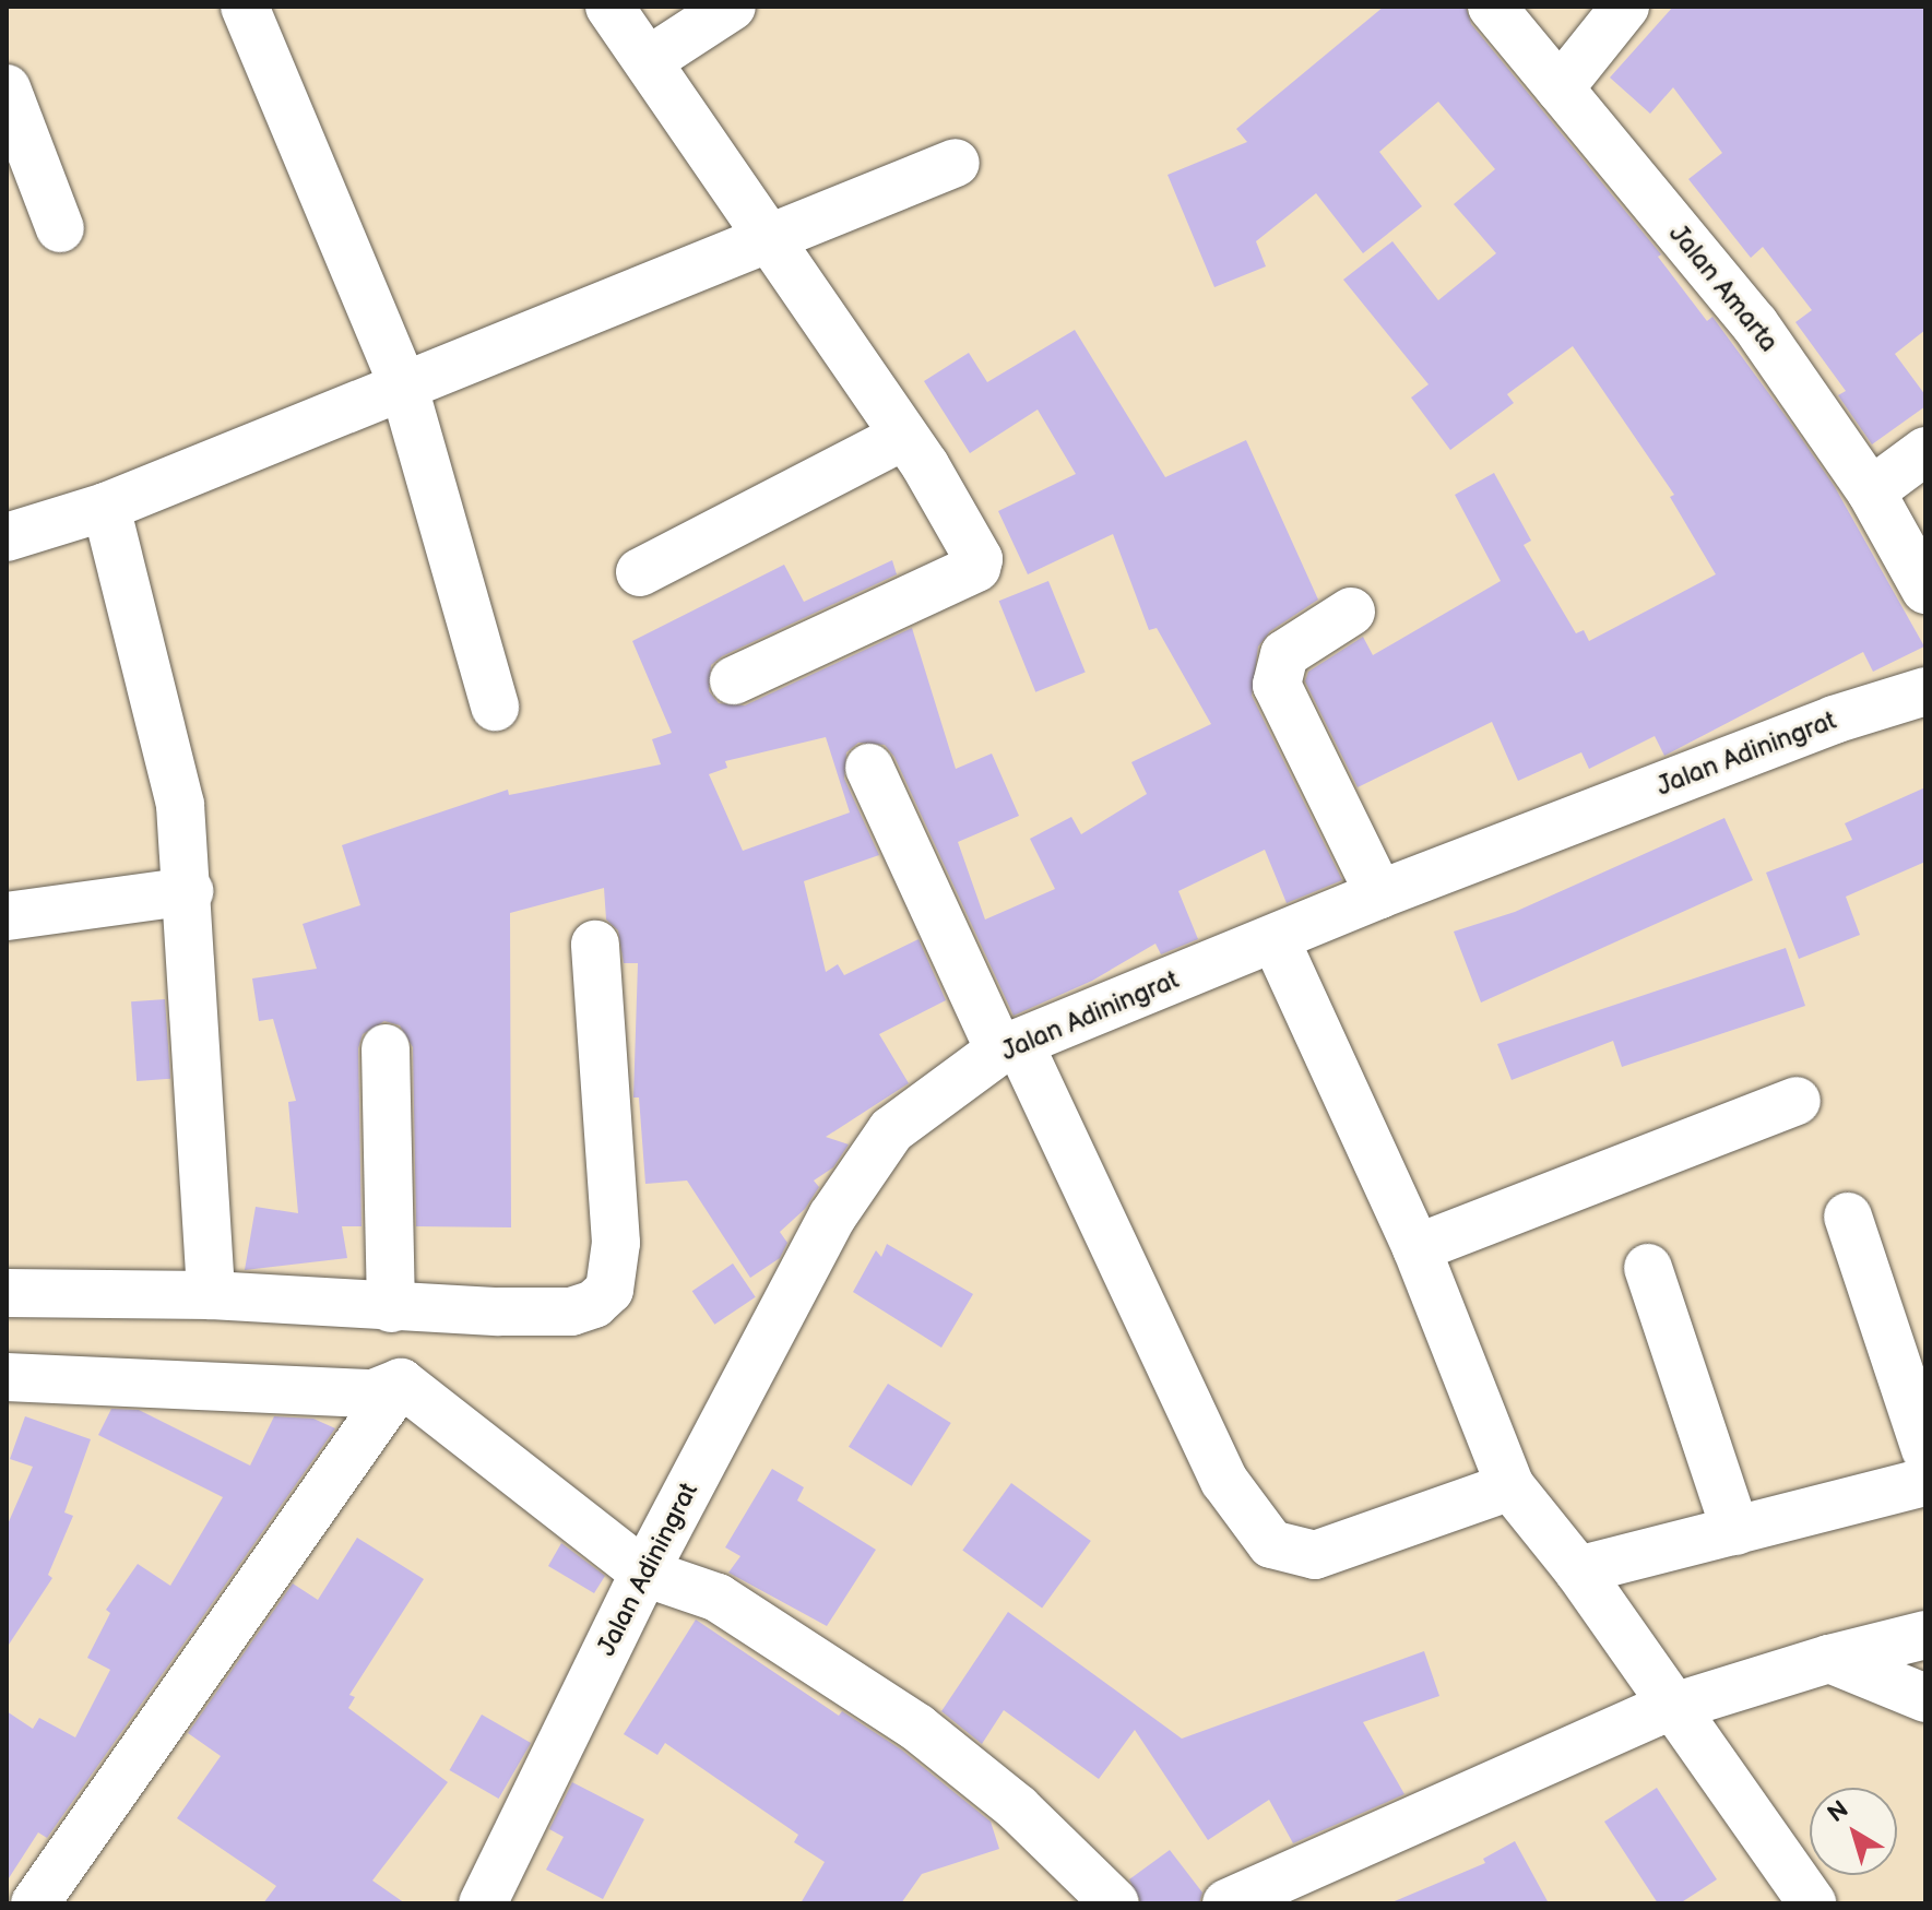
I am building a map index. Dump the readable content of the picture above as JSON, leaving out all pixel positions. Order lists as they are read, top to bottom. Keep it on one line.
{"streets":{"street":["Jalan Amarta","Jalan Adiningrat"]},"north":"top left"}
